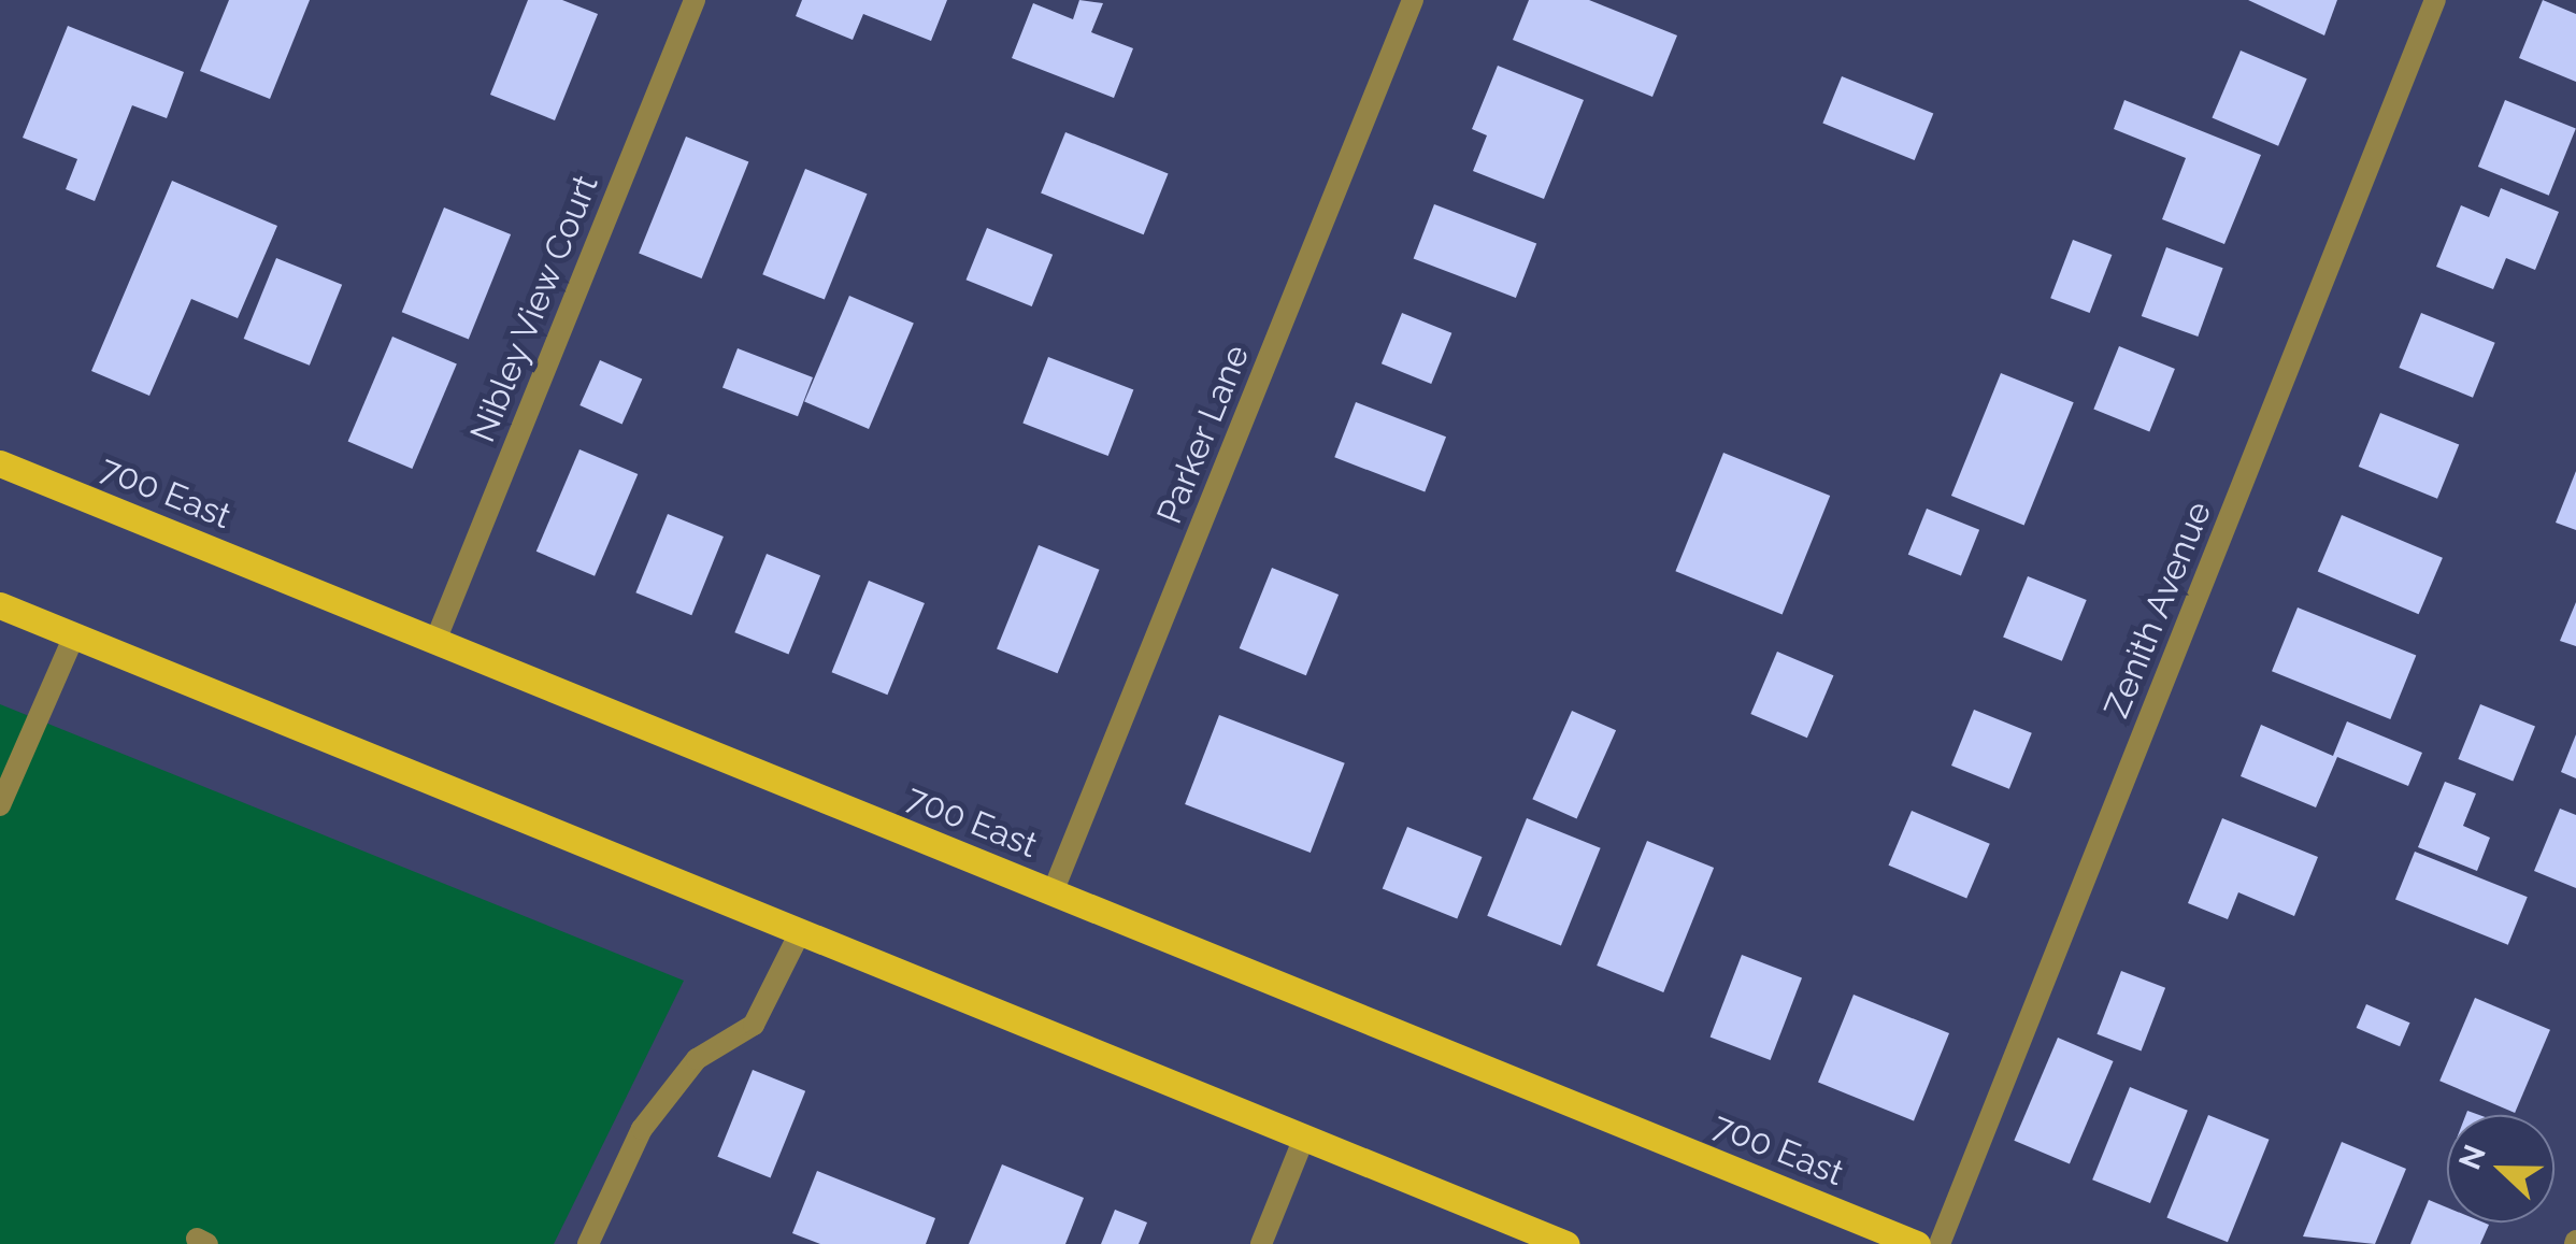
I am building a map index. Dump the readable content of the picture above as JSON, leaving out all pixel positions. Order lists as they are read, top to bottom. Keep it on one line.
{"streets":{"main road":["700 East"],"street":["Nibley View Court","Parker Lane","Zenith Avenue"]},"crossings":[["Nibley View Court","700 East"],["Parker Lane","700 East"]],"north":"left"}
